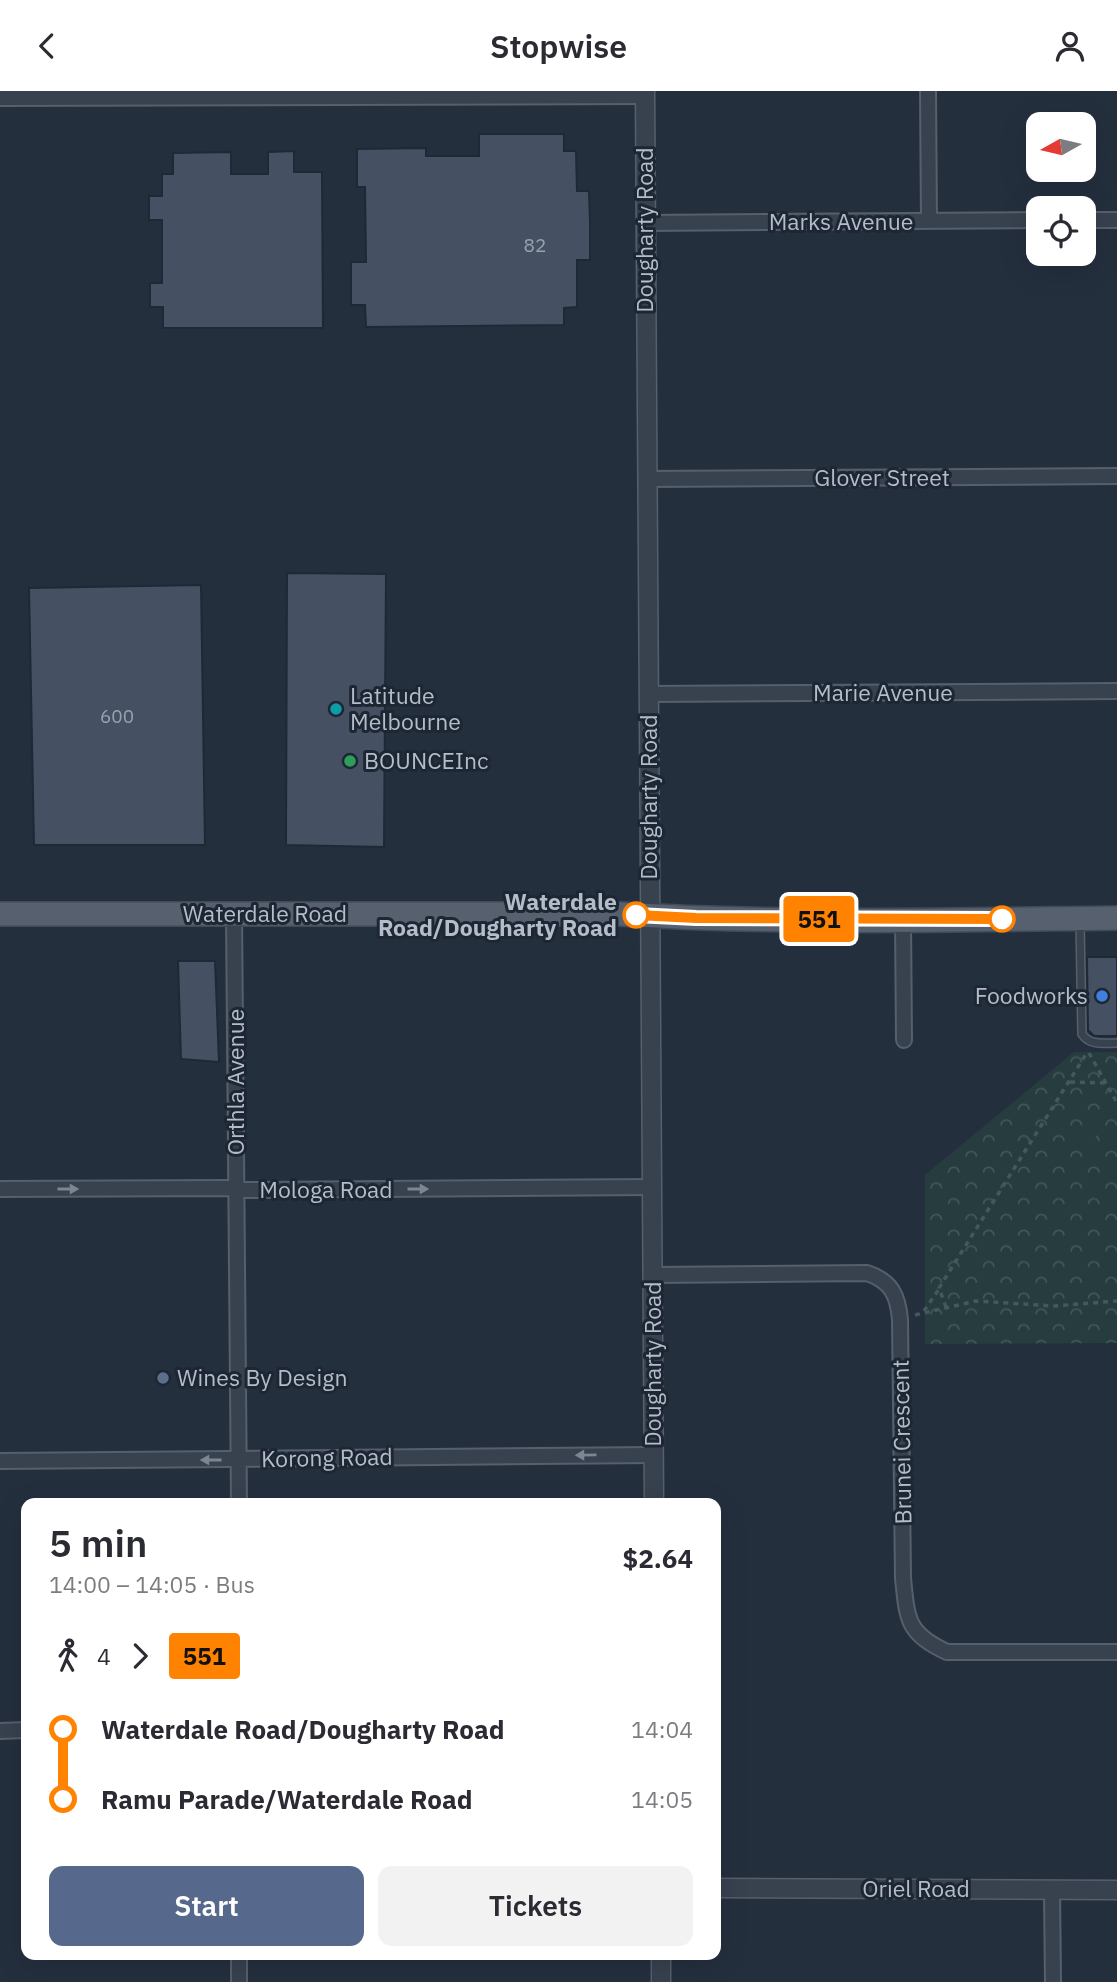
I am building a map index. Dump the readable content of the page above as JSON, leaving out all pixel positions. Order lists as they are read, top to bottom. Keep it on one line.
{"streets":{"main road":["Waterdale Road"],"street":["Marks Avenue","Dougharty Road","Glover Street","Marie Avenue","Orthla Avenue","Mologa Road","Brunei Crescent","Korong Road","Oriel Road"]},"crossings":[["Marks Avenue","Dougharty Road"],["Dougharty Road","Glover Street"],["Dougharty Road","Marie Avenue"],["Dougharty Road","Waterdale Road"],["Dougharty Road","Mologa Road"],["Dougharty Road","Brunei Crescent"],["Dougharty Road","Korong Road"],["Waterdale Road","Orthla Avenue"],["Orthla Avenue","Mologa Road"],["Orthla Avenue","Korong Road"]],"one_way":["Mologa Road","Korong Road"],"places":["Latitude Melbourne","BOUNCEInc","Waterdale Road/Dougharty Road","Foodworks","Wines By Design"],"lines":["bus line 551"],"house_numbers":["82","600"],"north":"left","page":{"header":"Stopwise","on_map":"551","heading":["5 min","14:00 – 14:05 · Bus","$2.64"],"legs":["4","551"],"list":[{"name":"Waterdale Road/Dougharty Road","value":"14:04"},{"name":"Ramu Parade/Waterdale Road","value":"14:05"}],"buttons":["Start","Tickets"]}}
